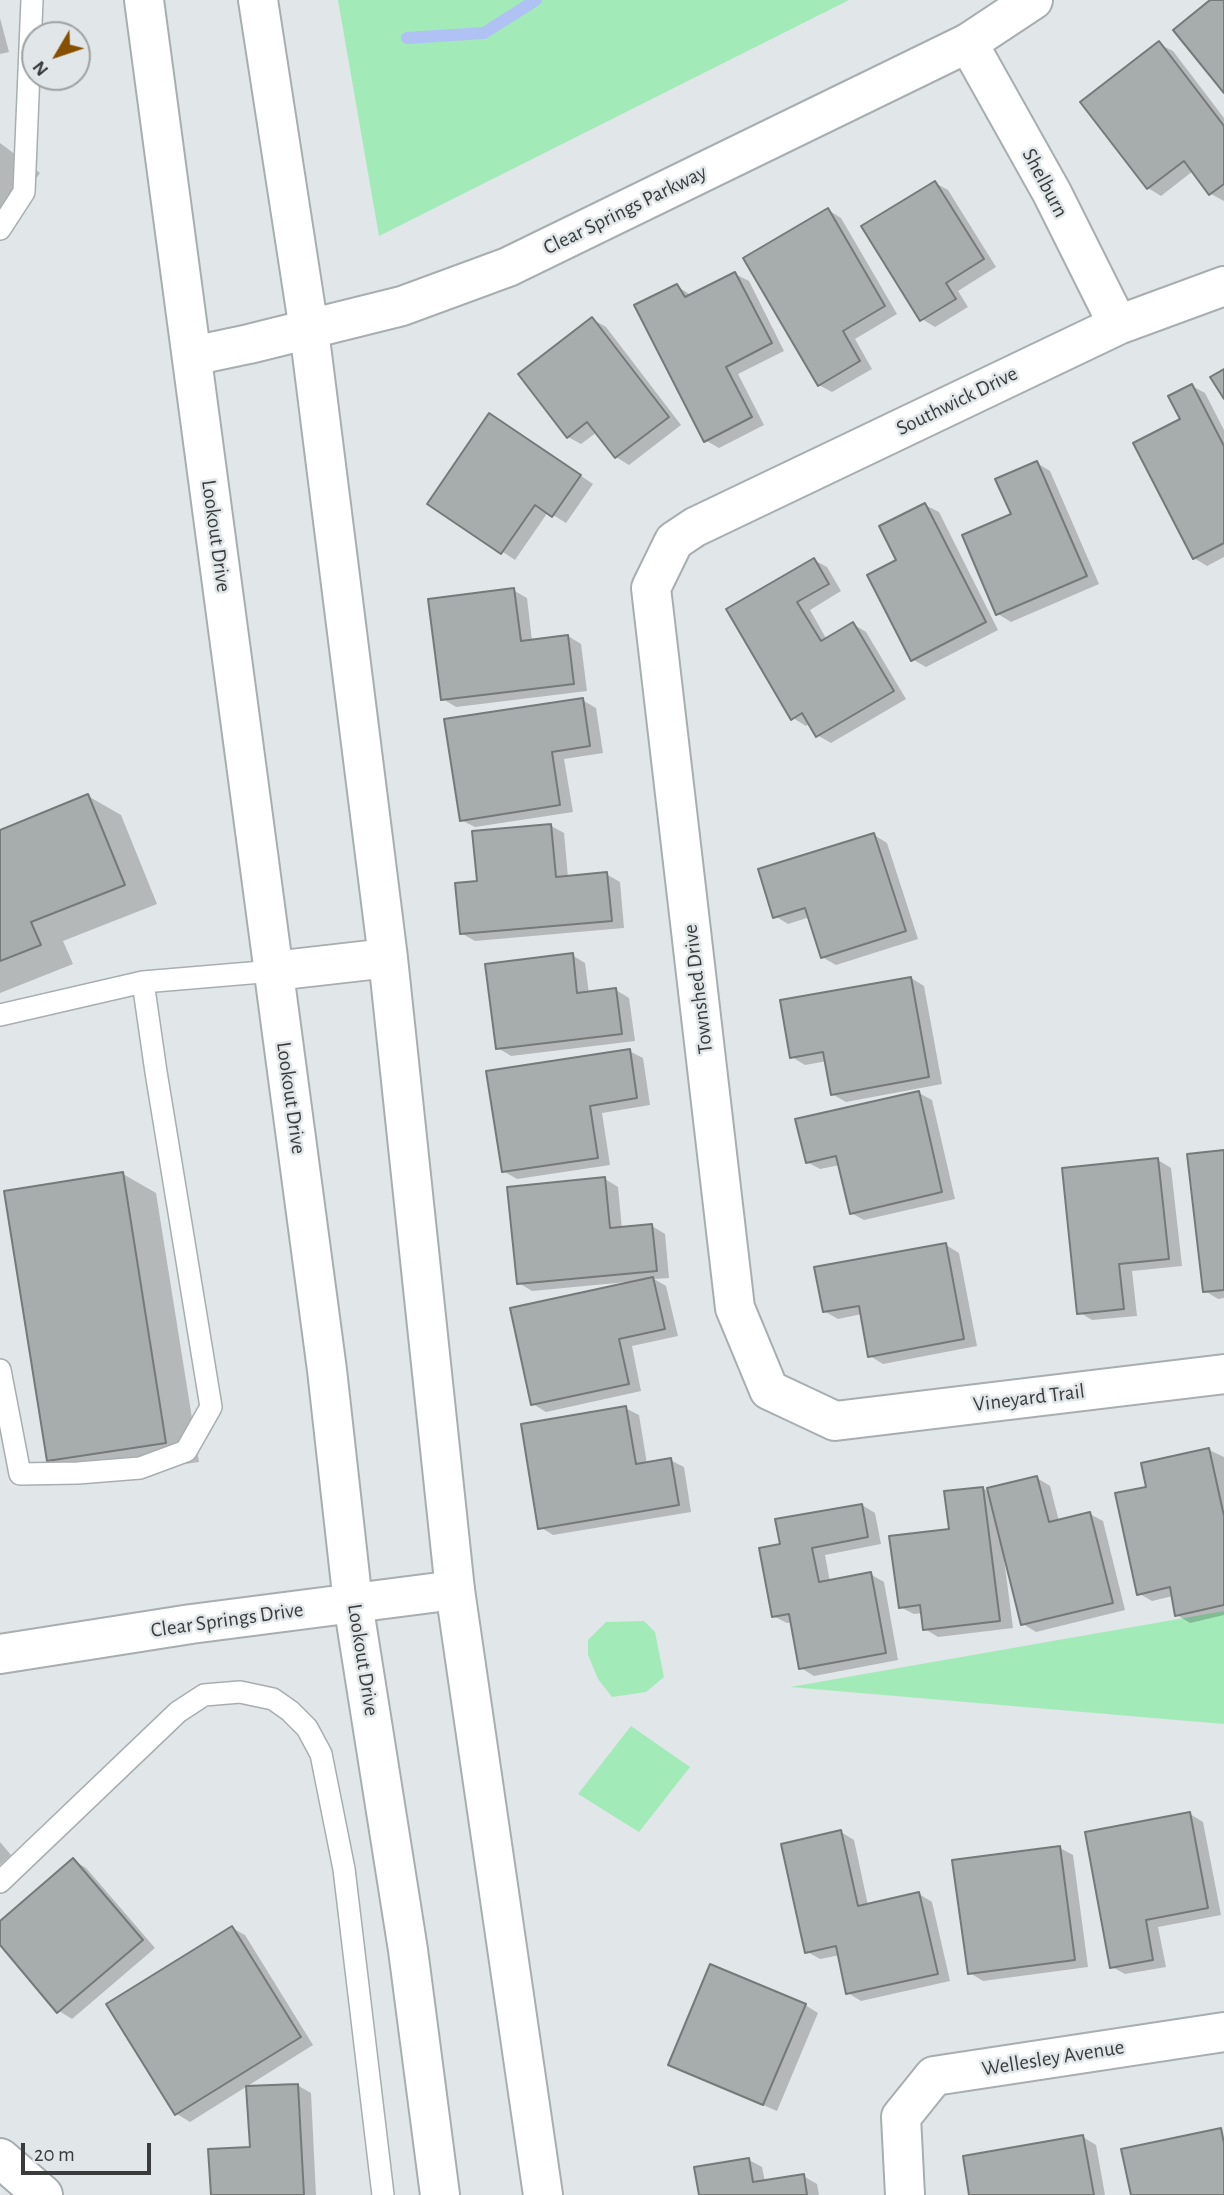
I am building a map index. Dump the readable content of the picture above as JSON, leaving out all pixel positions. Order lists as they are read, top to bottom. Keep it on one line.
{"streets":{"main road":["Shelburn","Clear Springs Parkway","Southwick Drive","Lookout Drive","Townshed Drive","Vineyard Trail","Clear Springs Drive","Wellesley Avenue"]},"crossings":[["Shelburn","Clear Springs Parkway"],["Shelburn","Southwick Drive"],["Clear Springs Parkway","Lookout Drive"],["Southwick Drive","Townshed Drive"],["Lookout Drive","Clear Springs Drive"],["Townshed Drive","Vineyard Trail"]],"scale_bar":"20 m","north":"bottom left"}
